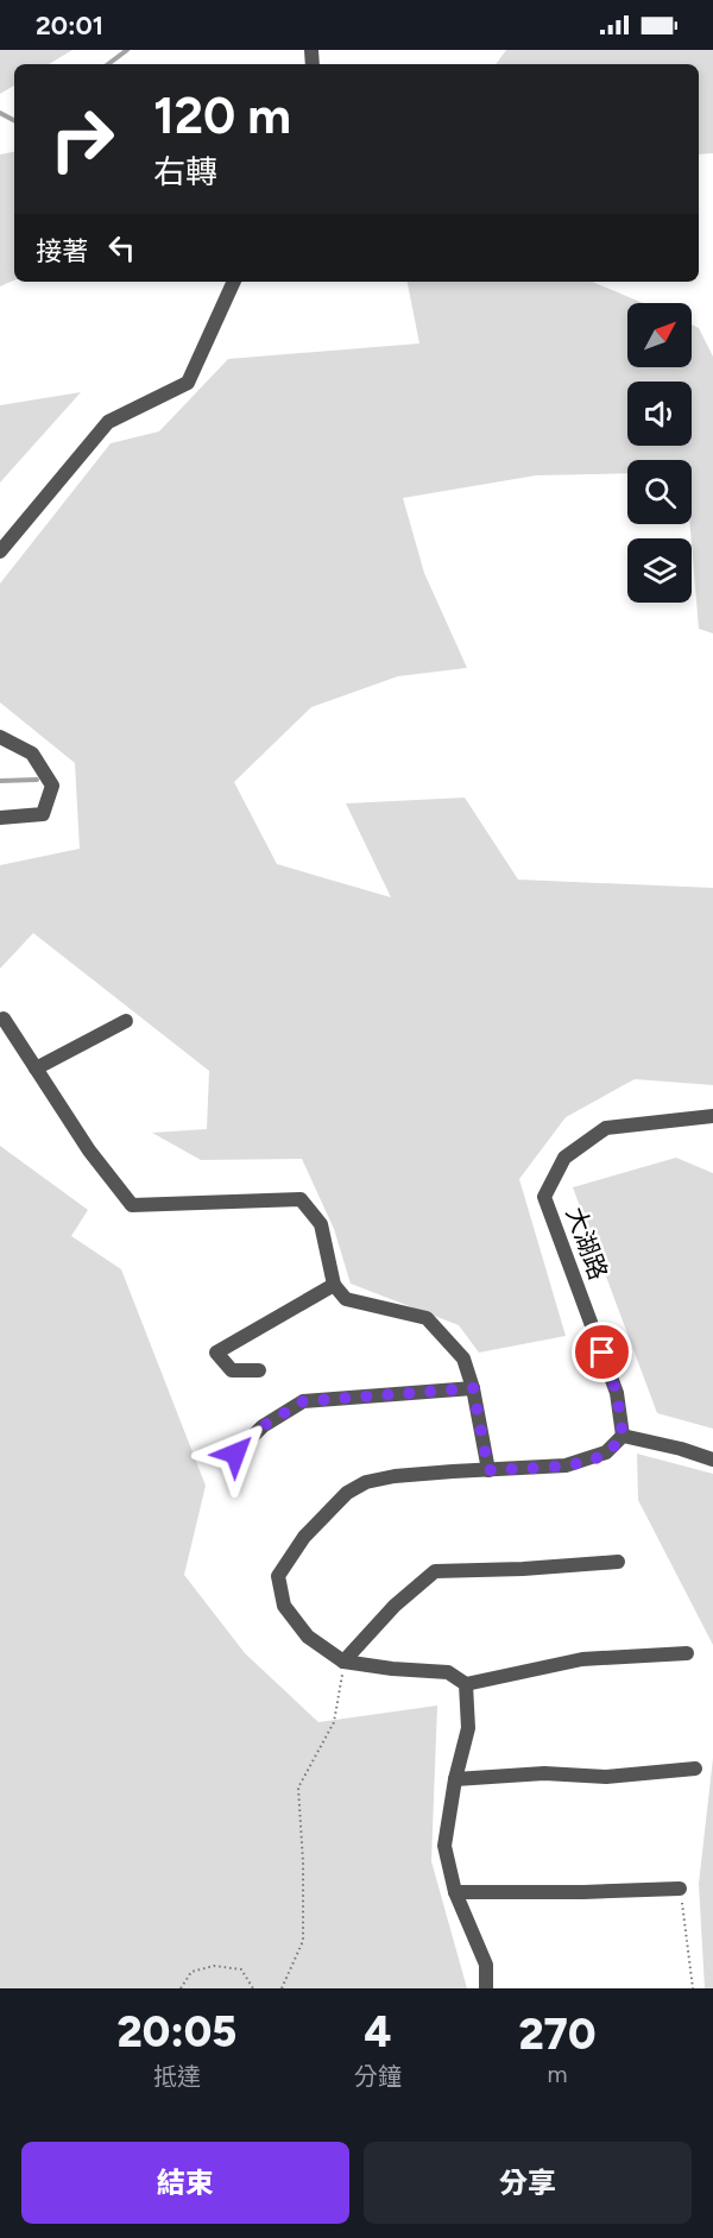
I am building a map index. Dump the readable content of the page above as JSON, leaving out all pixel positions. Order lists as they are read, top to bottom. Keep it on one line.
{"streets":{"street":["大湖路"]},"north":"top right","page":{"status":"20:01","turn":["120 m","右轉"],"then":"接著","eta":["20:05","抵達","4","分鐘","270","m"],"buttons":["結束","分享"]}}
